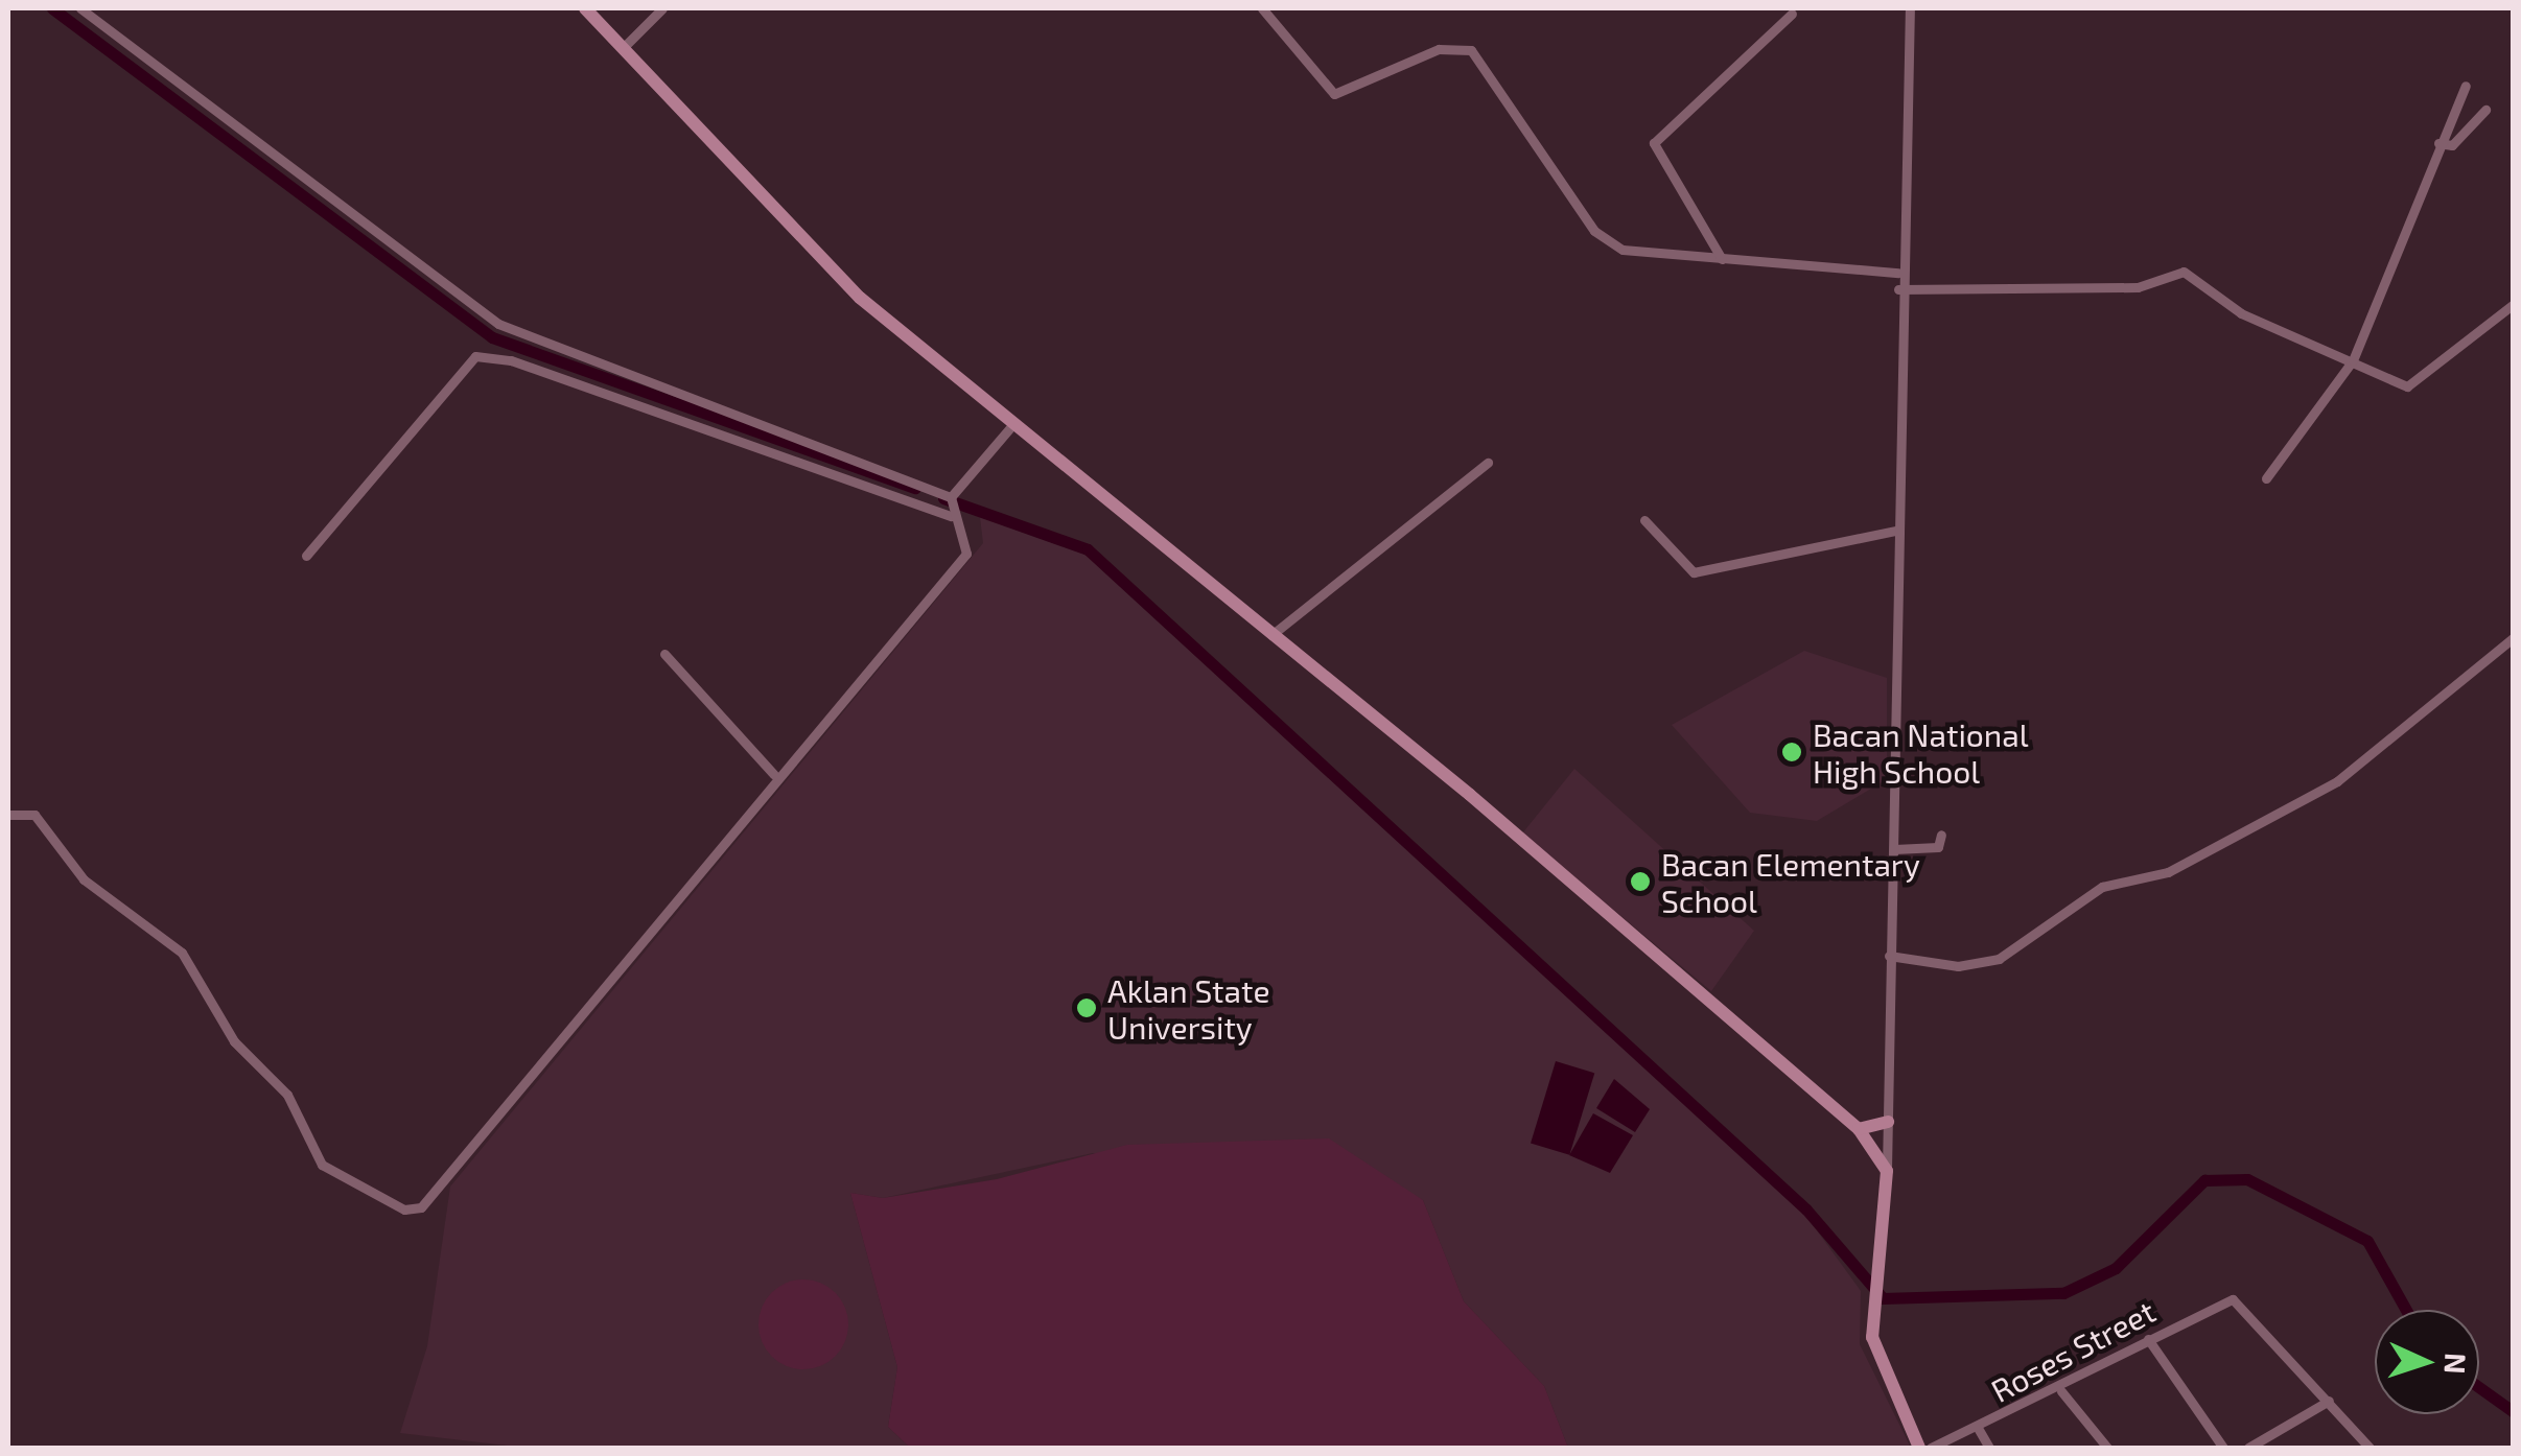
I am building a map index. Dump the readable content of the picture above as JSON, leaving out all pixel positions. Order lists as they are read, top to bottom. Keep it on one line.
{"streets":{"street":["Roses Street"]},"places":["Bacan National High School","Bacan Elementary School","Aklan State University"],"north":"right"}
